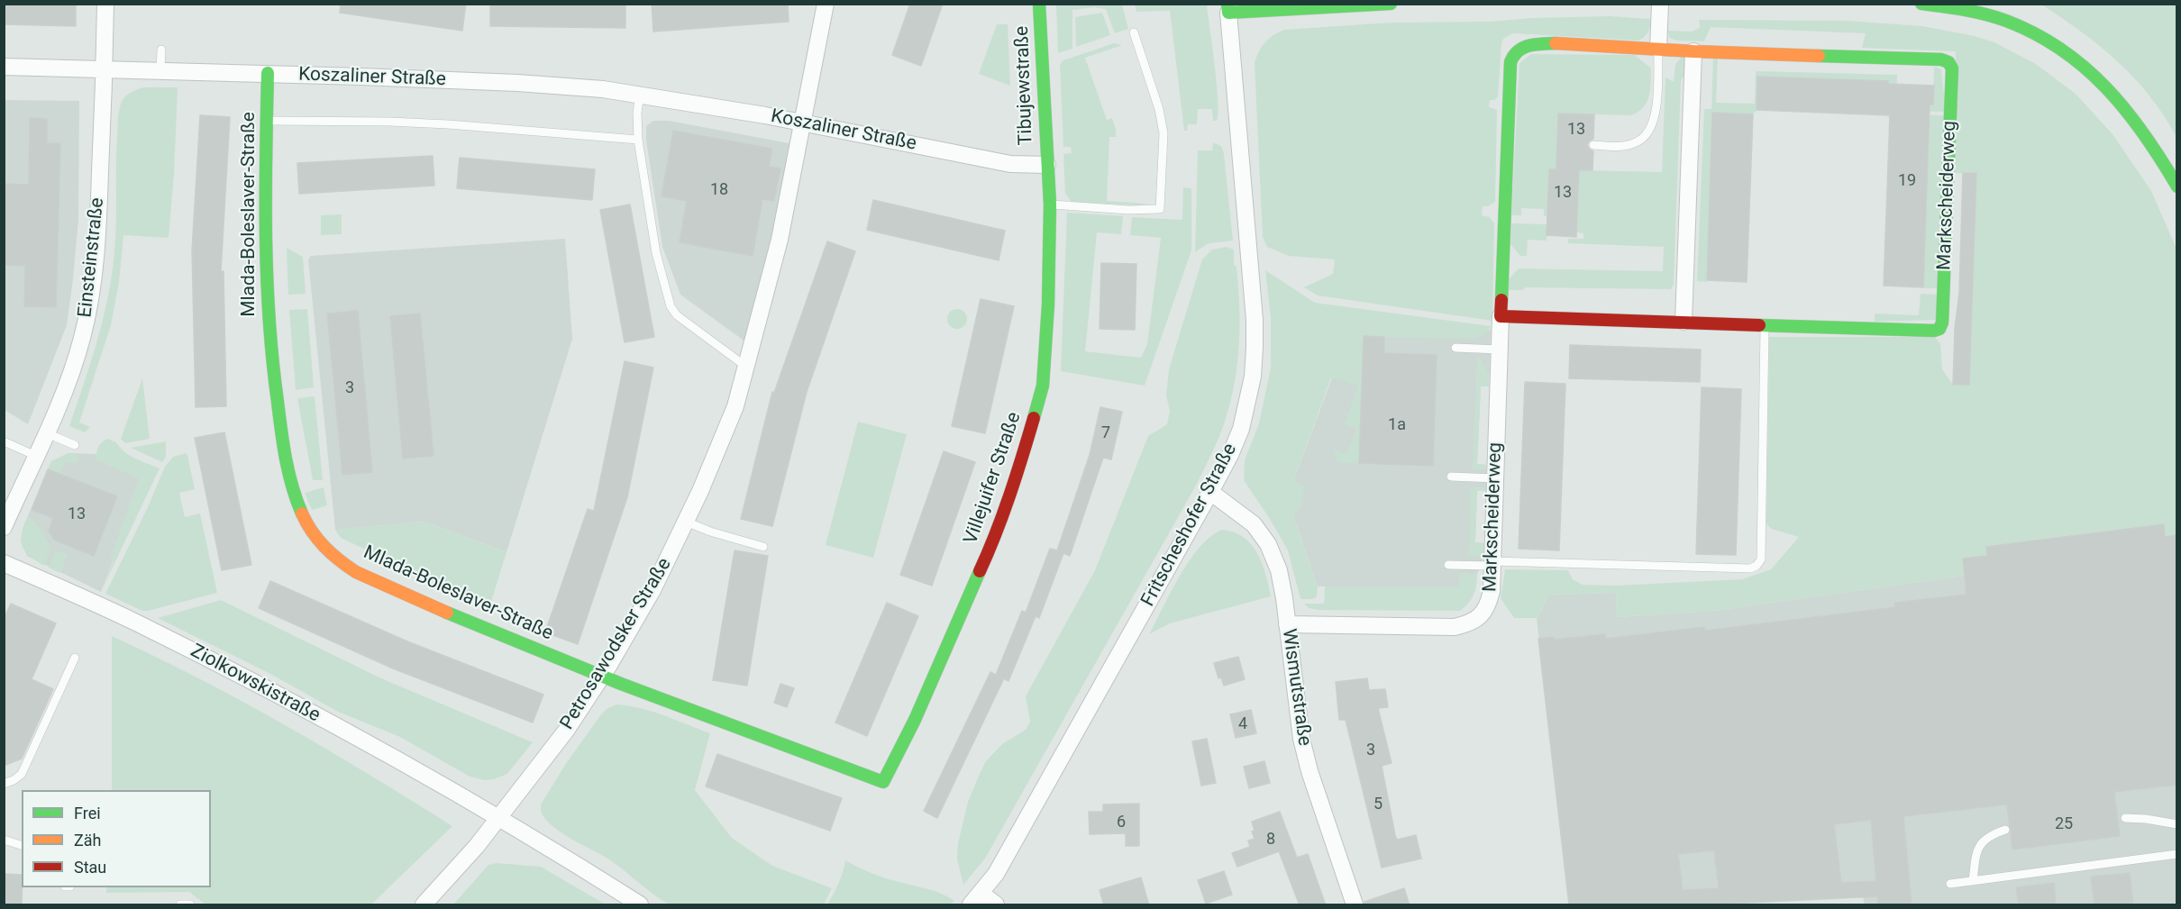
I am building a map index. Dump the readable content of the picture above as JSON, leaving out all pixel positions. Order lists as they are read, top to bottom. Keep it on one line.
{"streets":{"street":["Koszaliner Straße","Tibujewstraße","Markscheiderweg","Mlada-Boleslaver-Straße","Einsteinstraße","Villejuifer Straße","Fritscheshofer Straße","Petrosawodsker Straße","Ziolkowskistraße","Wismutstraße"]},"crossings":[["Koszaliner Straße","Tibujewstraße"],["Koszaliner Straße","Mlada-Boleslaver-Straße"],["Koszaliner Straße","Einsteinstraße"],["Koszaliner Straße","Villejuifer Straße"],["Koszaliner Straße","Petrosawodsker Straße"],["Tibujewstraße","Villejuifer Straße"],["Markscheiderweg","Wismutstraße"],["Mlada-Boleslaver-Straße","Villejuifer Straße"],["Mlada-Boleslaver-Straße","Petrosawodsker Straße"],["Fritscheshofer Straße","Wismutstraße"],["Petrosawodsker Straße","Ziolkowskistraße"]],"house_numbers":["13","19","18","13","3","1a","7","13","4","3","5","6","25","8"],"legend":["Frei","Zäh","Stau"]}
